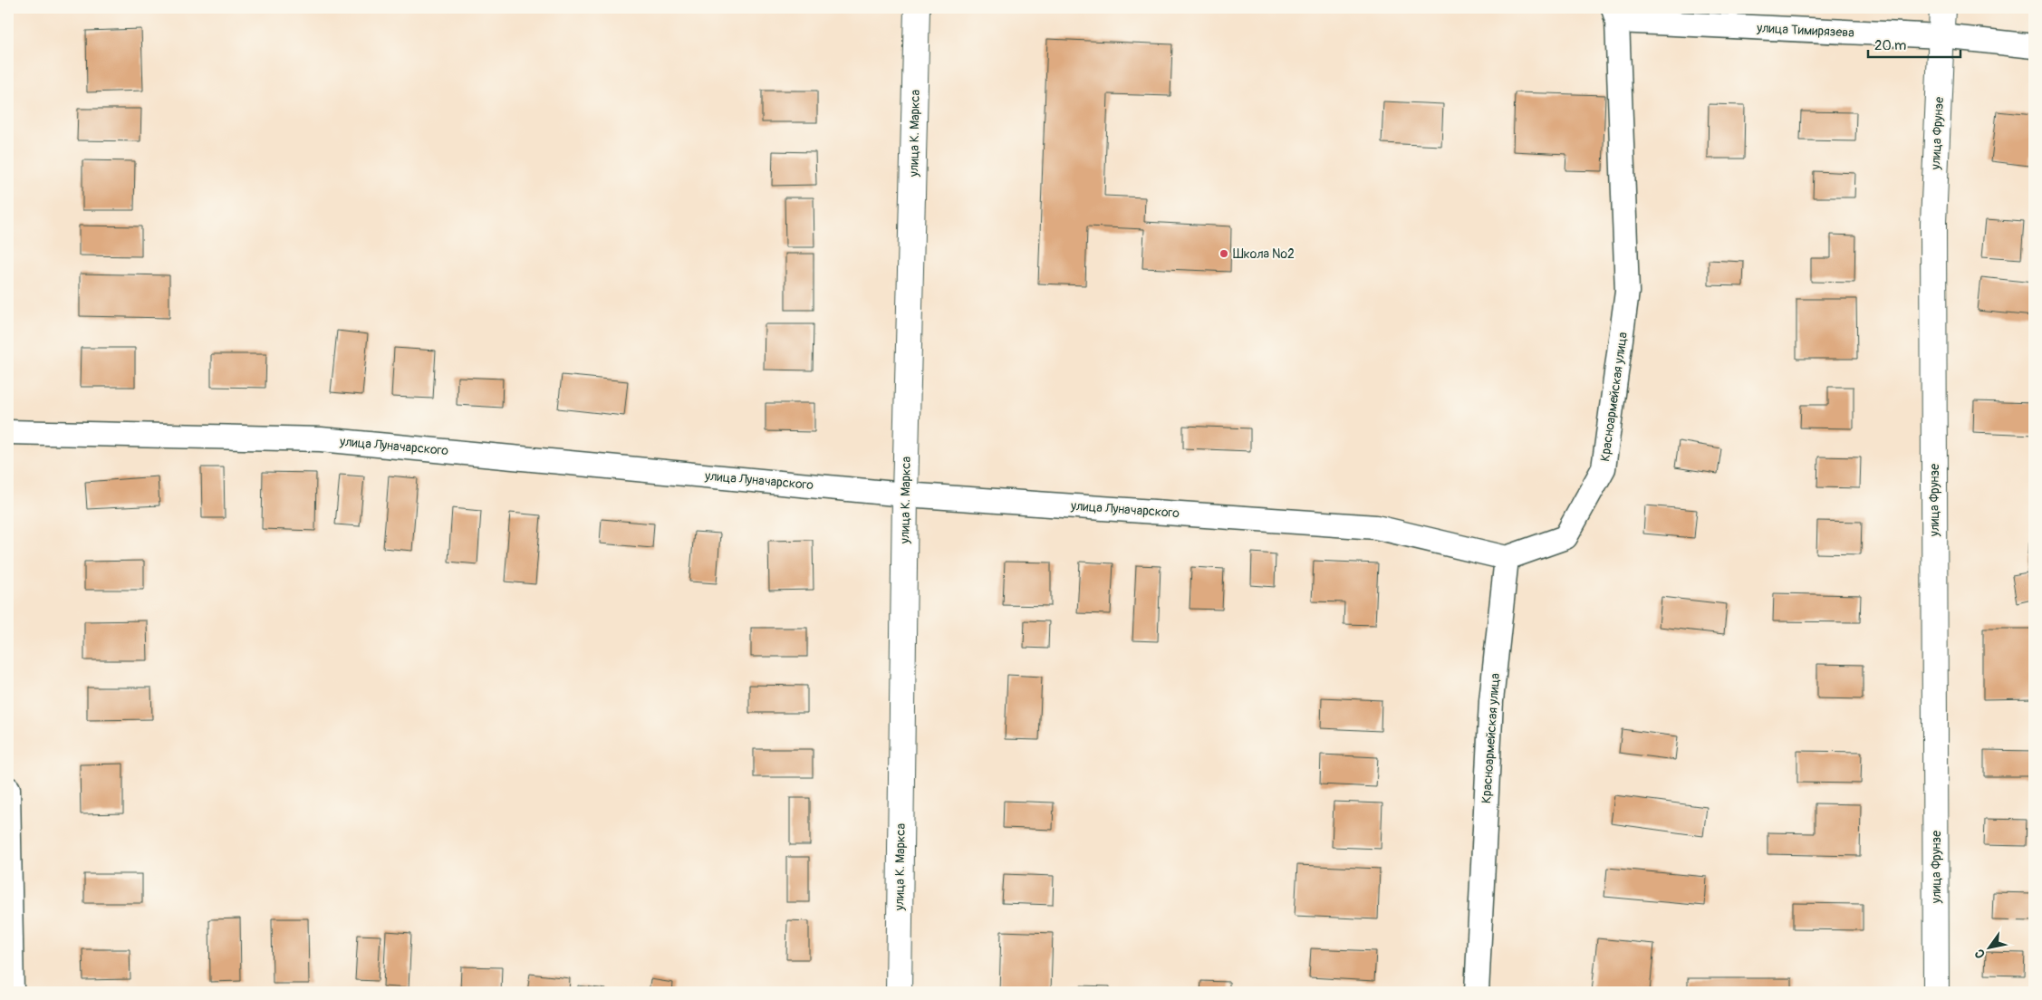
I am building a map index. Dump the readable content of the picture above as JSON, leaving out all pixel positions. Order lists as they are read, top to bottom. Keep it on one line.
{"streets":{"main road":["улица К. Маркса","улица Фрунзе"],"street":["улица Тимирязева","Красноармейская улица","улица Луначарского"]},"crossings":[["улица Тимирязева","улица Фрунзе"],["улица Тимирязева","Красноармейская улица"],["улица К. Маркса","улица Луначарского"],["Красноармейская улица","улица Луначарского"]],"places":["Школа №2"],"scale_bar":"20 m","north":"bottom left"}
